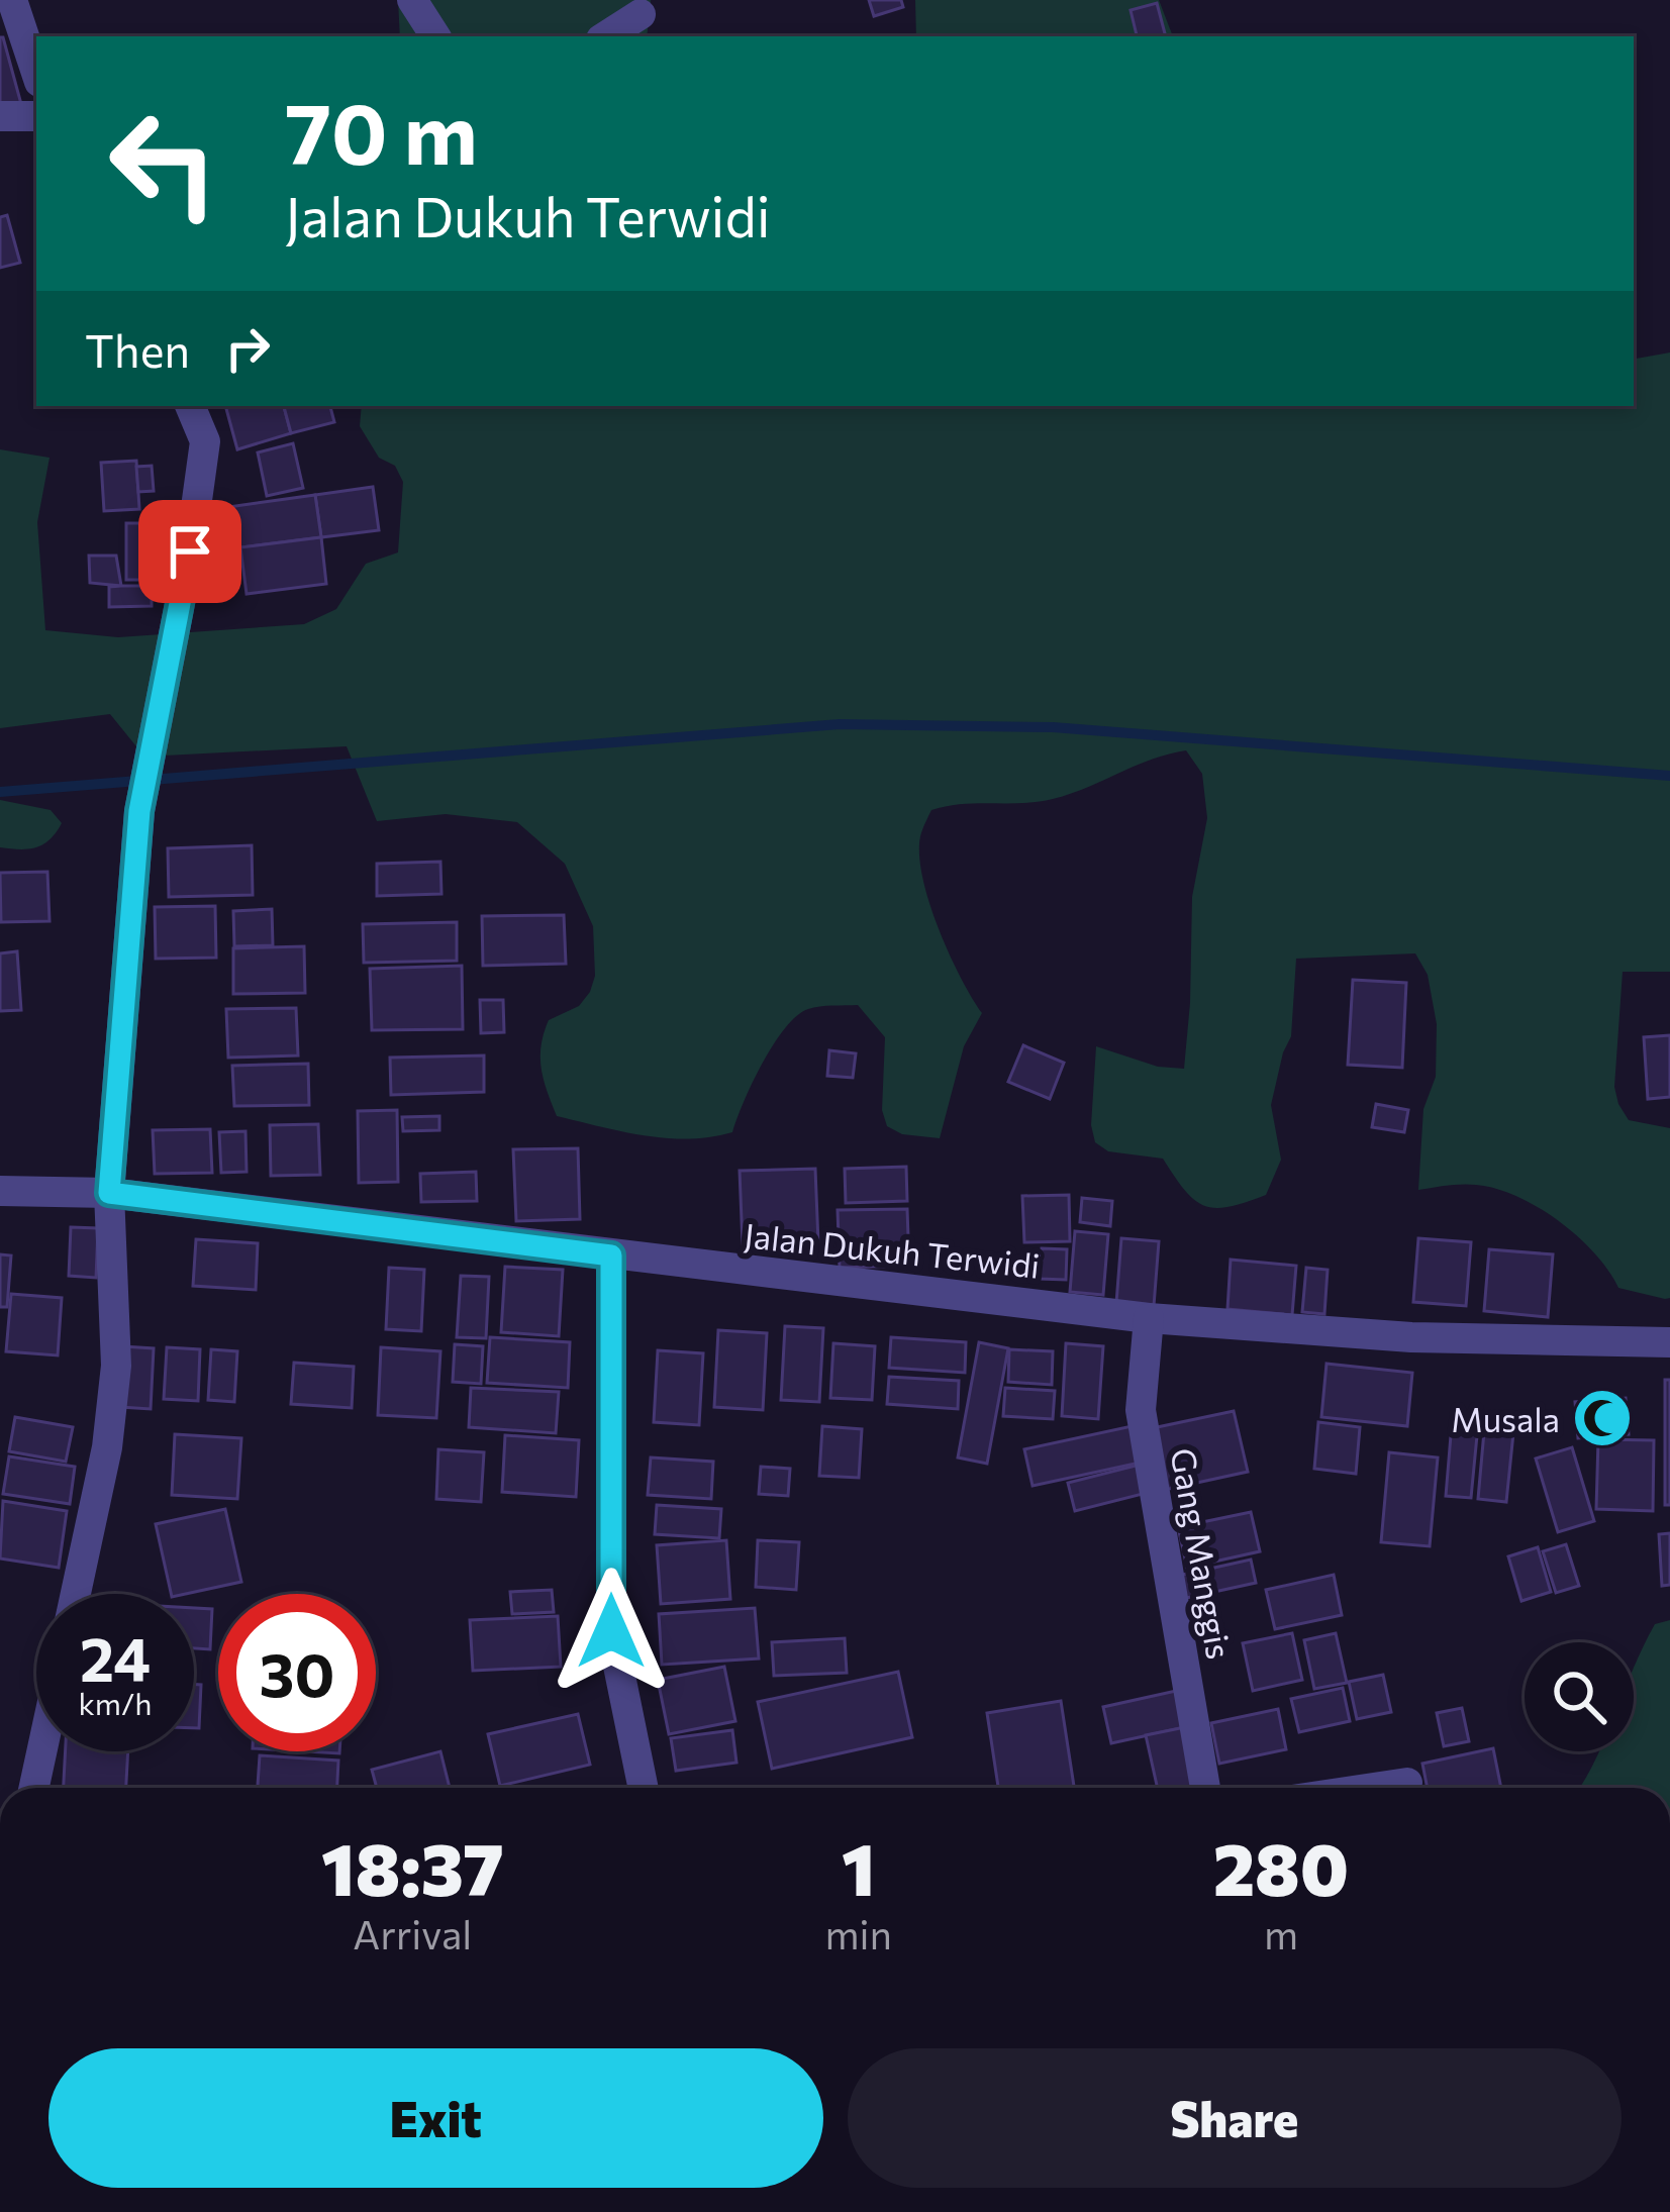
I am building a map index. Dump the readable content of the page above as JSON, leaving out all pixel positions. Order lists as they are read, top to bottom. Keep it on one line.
{"streets":{"street":["Jalan Dukuh Terwidi","Gang Manggis"]},"crossings":[["Jalan Dukuh Terwidi","Gang Manggis"]],"places":{"mosque":["Musala"]},"page":{"turn":["70 m","Jalan Dukuh Terwidi"],"then":"Then","speed":"24 km/h","limit":"30","eta":["18:37","Arrival","1","min","280","m"],"buttons":["Exit","Share"]}}
